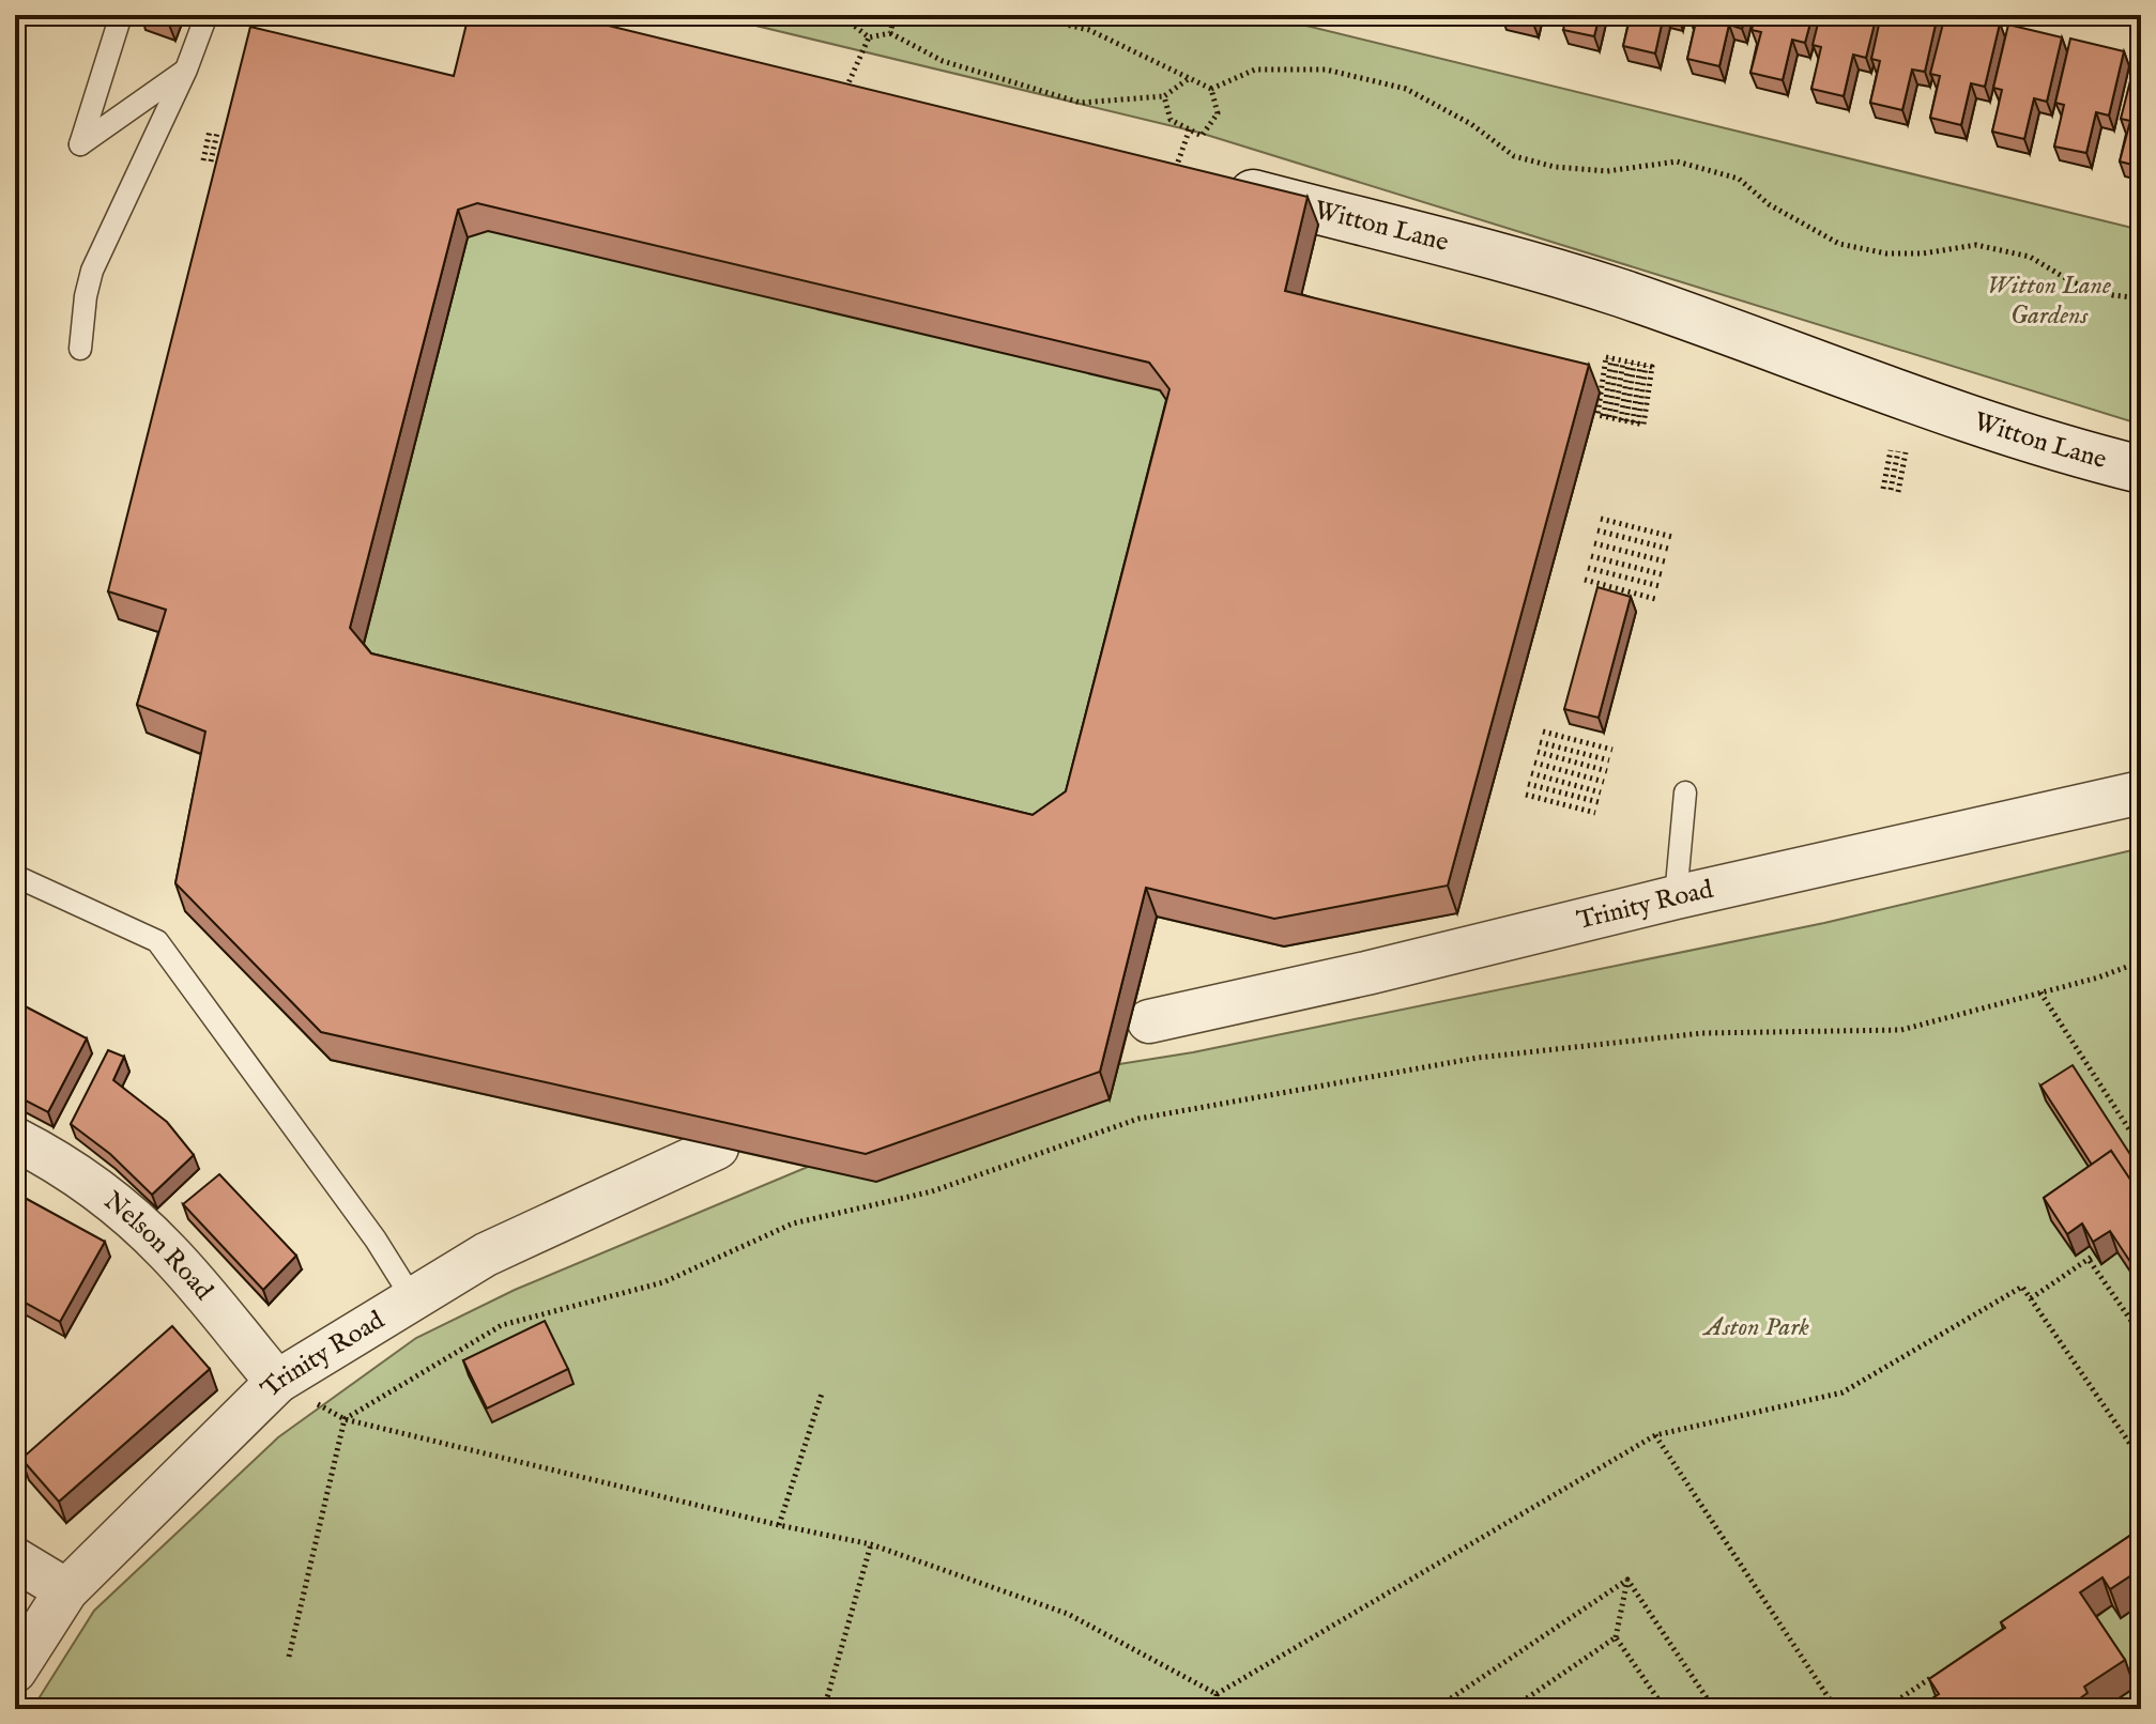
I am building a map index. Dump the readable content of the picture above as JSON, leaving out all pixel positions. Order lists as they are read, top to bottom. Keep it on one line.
{"streets":{"main road":["Witton Lane"],"street":["Trinity Road","Nelson Road"]},"crossings":[["Trinity Road","Nelson Road"]],"parks":["Witton Lane Gardens","Aston Park"]}
